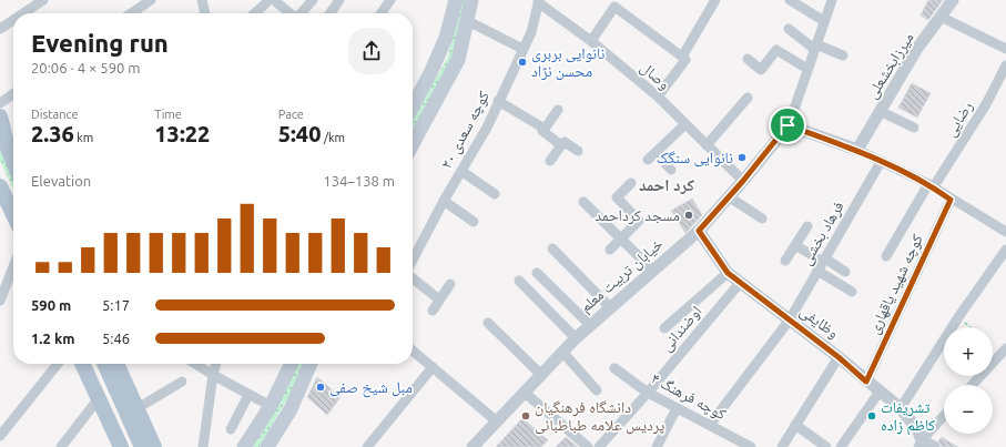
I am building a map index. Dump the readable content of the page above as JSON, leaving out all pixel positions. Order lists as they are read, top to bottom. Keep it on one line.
{"streets":{"street":["میرزابخشعلی","وصال","رضایی","کوچه سعدی ۲۰","فرهاد بخشی","خیابان تربیت معلم","کوچه شهید یاقهاری","وظایفی","اوضندانی","کوچه فرهنگ ۴"]},"crossings":[["وصال","کوچه سعدی ۲۰"],["وصال","خیابان تربیت معلم"],["فرهاد بخشی","وظایفی"],["فرهاد بخشی","کوچه فرهنگ ۴"],["خیابان تربیت معلم","وظایفی"],["کوچه شهید یاقهاری","وظایفی"],["وظایفی","اوضندانی"],["اوضندانی","کوچه فرهنگ ۴"]],"districts":["کرد احمد"],"places":["نانوایی بربری محسن نژاد","نانوایی سنگک","مسجد کرداحمد","مبل شیخ صفی","دانشگاه فرهنگیان پردیس علامه طباطبائی","تشریفات کاظم زاده"],"page":{"heading":["Evening run","20:06 · 4 × 590 m"],"stats":[["Distance","2.36 km"],["Time","13:22"],["Pace","5:40 /km"]],"chart":["Elevation","134–138 m"],"list":[{"name":"590 m","note":"5:17"},{"name":"1.2 km","note":"5:46"}],"map_buttons":["+","−"]}}
